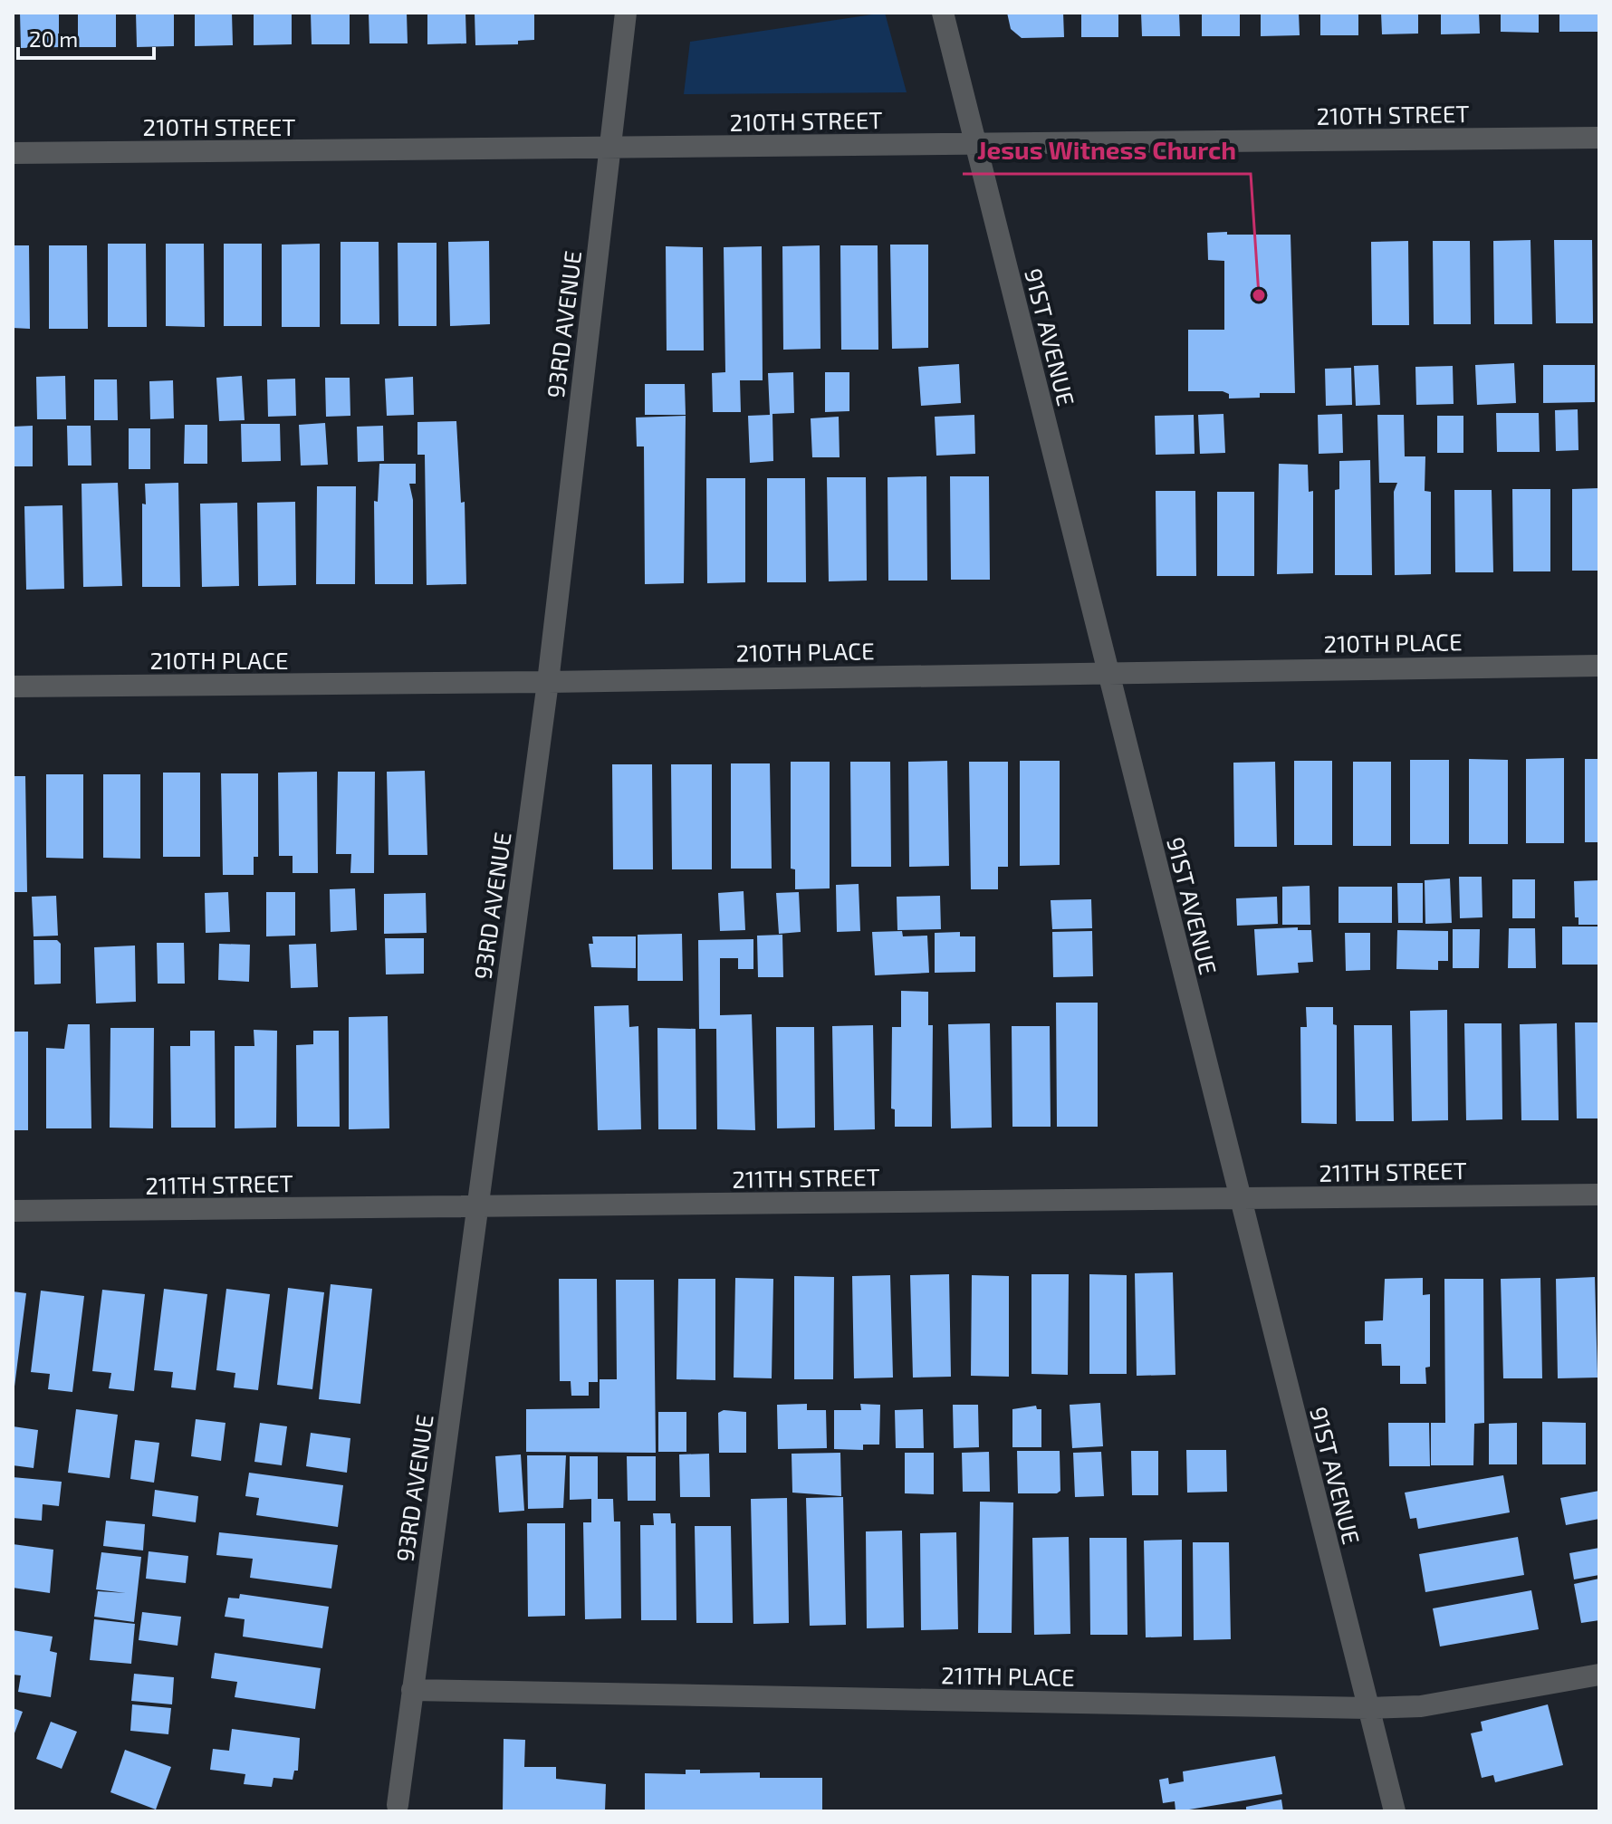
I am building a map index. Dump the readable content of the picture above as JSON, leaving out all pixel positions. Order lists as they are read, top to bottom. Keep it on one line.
{"streets":{"street":["210TH STREET","93RD AVENUE","91ST AVENUE","210TH PLACE","211TH STREET","211TH PLACE"]},"crossings":[["210TH STREET","93RD AVENUE"],["210TH STREET","91ST AVENUE"],["93RD AVENUE","210TH PLACE"],["93RD AVENUE","211TH STREET"],["93RD AVENUE","211TH PLACE"],["91ST AVENUE","210TH PLACE"],["91ST AVENUE","211TH STREET"],["91ST AVENUE","211TH PLACE"]],"places":["Jesus Witness Church"],"scale_bar":"20 m"}
